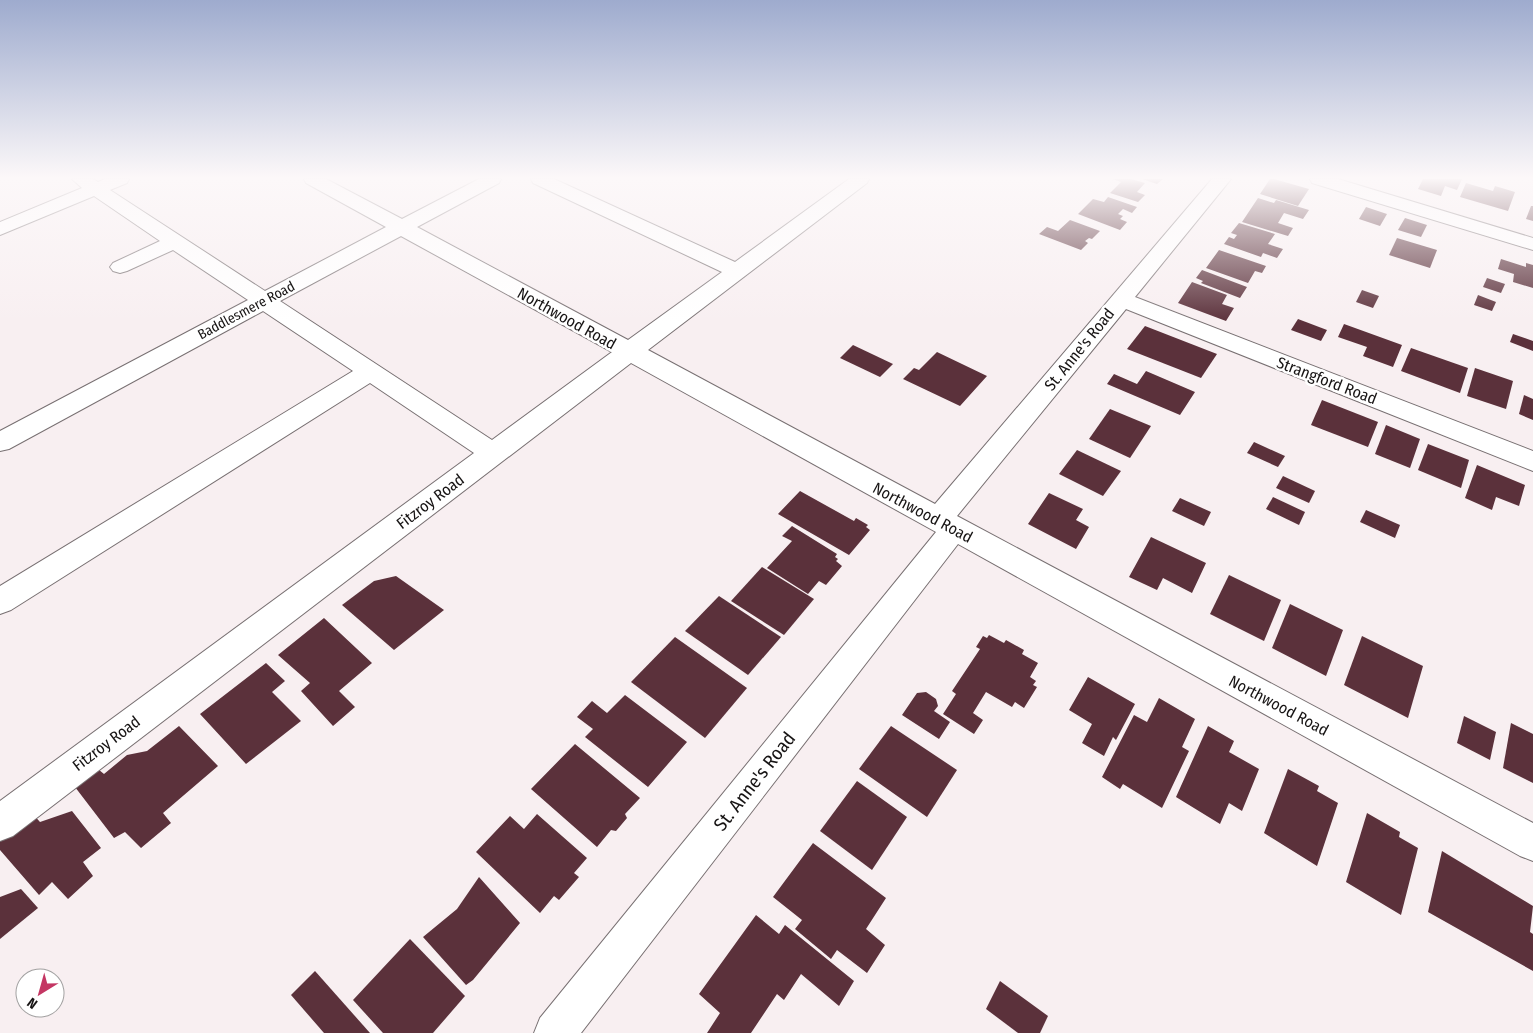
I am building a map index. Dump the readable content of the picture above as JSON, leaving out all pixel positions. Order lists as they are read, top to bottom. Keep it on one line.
{"streets":{"street":["Baddlesmere Road","Northwood Road","St. Anne's Road","Strangford Road","Fitzroy Road"]},"crossings":[["Baddlesmere Road","Northwood Road"],["Northwood Road","St. Anne's Road"],["Northwood Road","Fitzroy Road"],["St. Anne's Road","Strangford Road"]],"north":"bottom left"}
